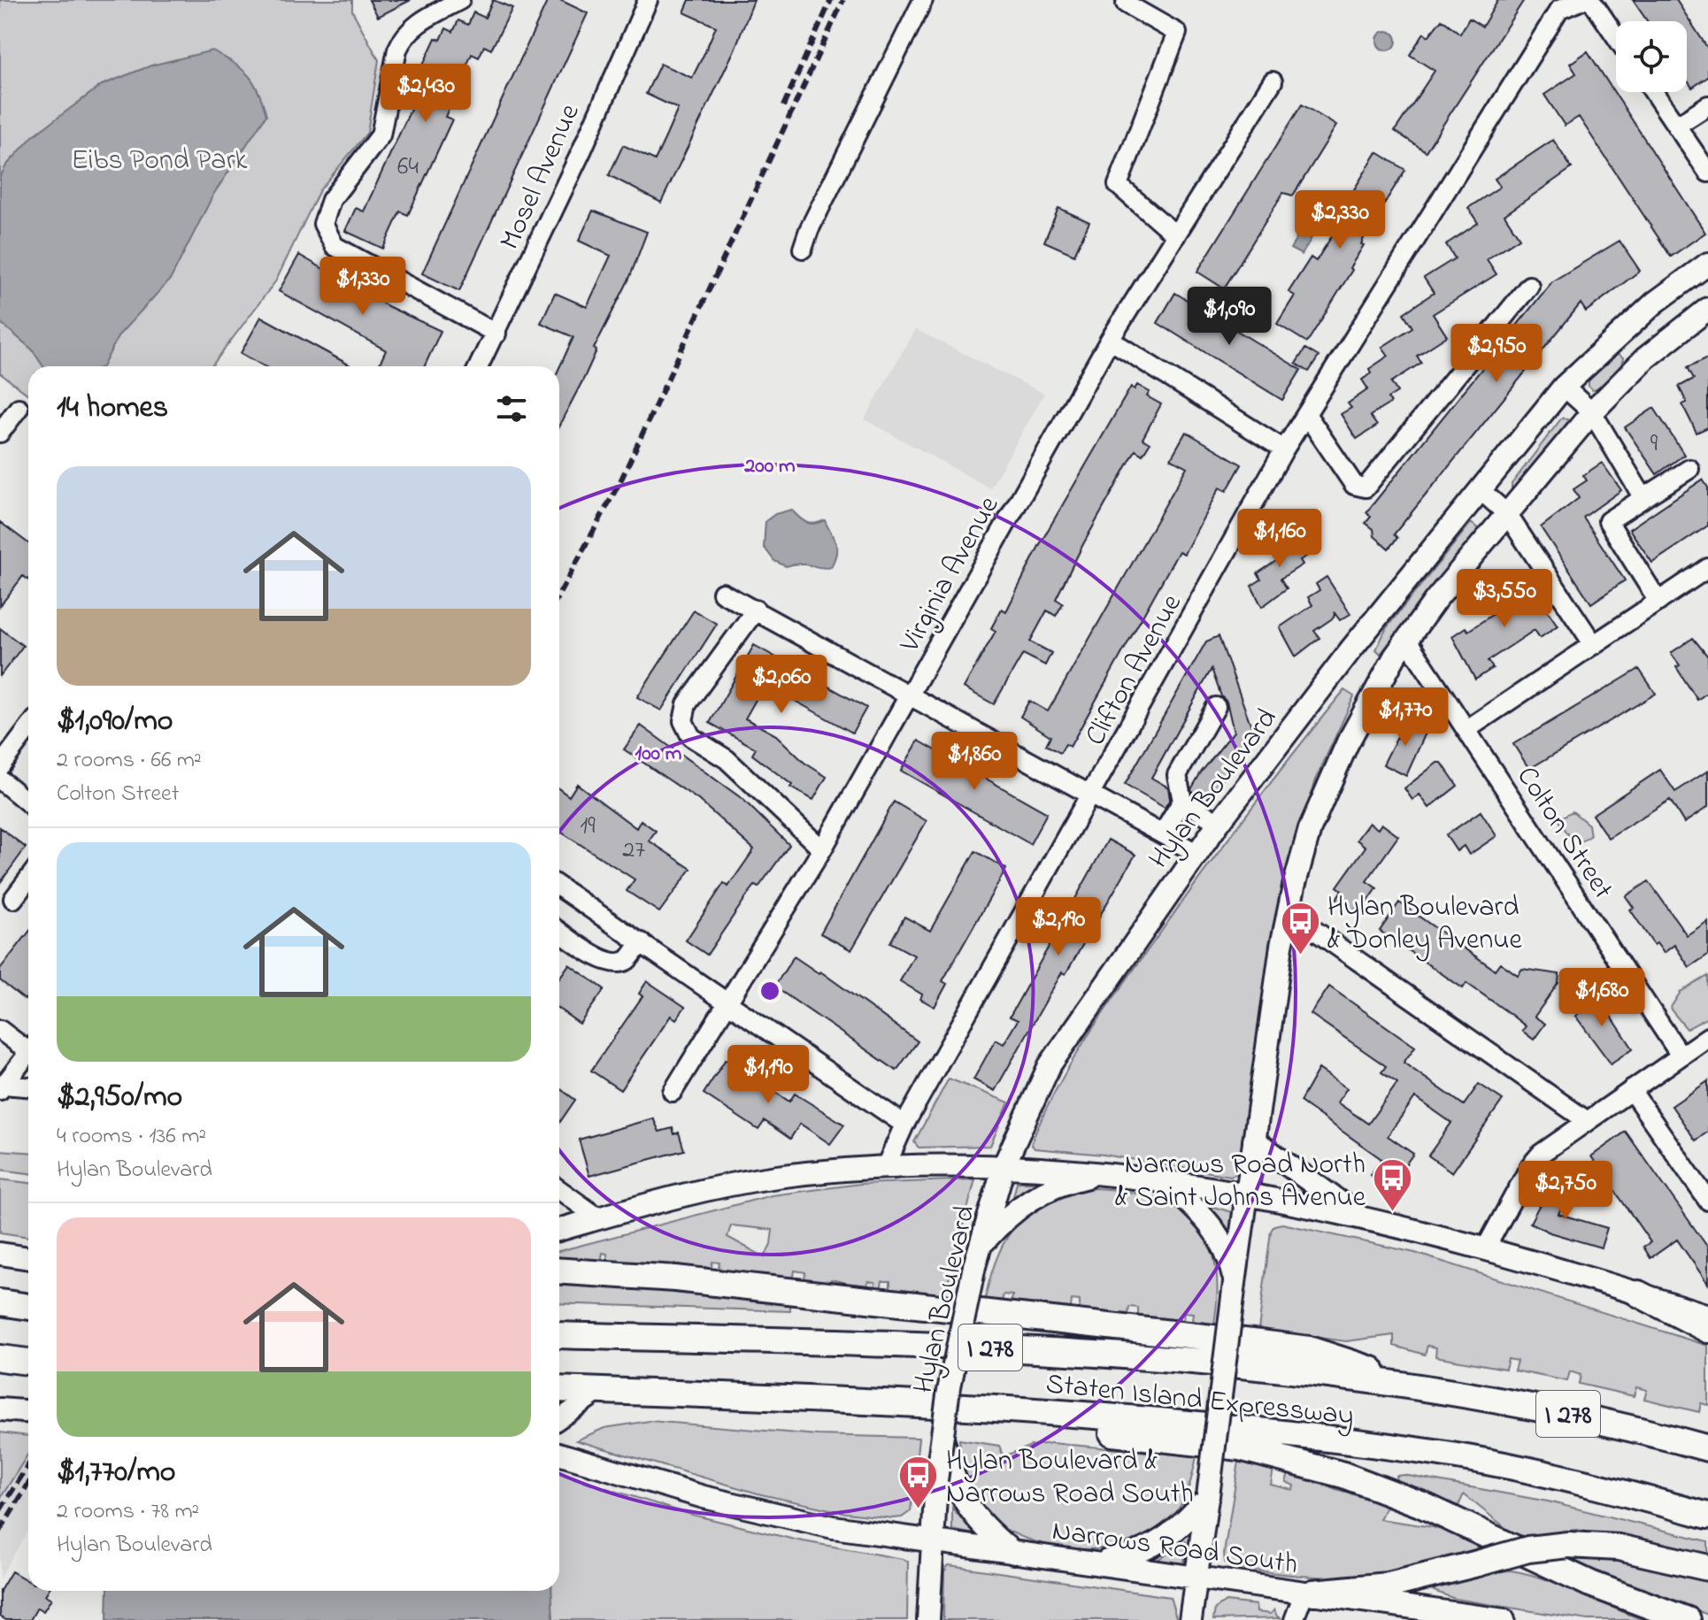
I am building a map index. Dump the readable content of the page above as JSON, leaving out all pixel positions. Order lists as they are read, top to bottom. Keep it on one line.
{"streets":{"highway":["I 278","Staten Island Expressway"],"main road":["Hylan Boulevard","Narrows Road South"],"street":["Mosel Avenue","Virginia Avenue","Clifton Avenue","Colton Street"]},"crossings":[["Hylan Boulevard","Narrows Road South"]],"parks":["Eibs Pond Park"],"places":{"bus stop":["Hylan Boulevard & Donley Avenue","Narrows Road North & Saint Johns Avenue","Hylan Boulevard & Narrows Road South"]},"house_numbers":["64","9","19","27"],"page":{"price":["$2,430","$2,330","$1,330","$1,090","$2,950","$1,160","$3,550","$2,060","$1,770","$1,860","$2,190","$1,680","$1,190","$2,750"],"heading":"14 homes","list":[{"name":"$1,090/mo","note":"2 rooms · 66 m² · Colton Street"},{"name":"$2,950/mo","note":"4 rooms · 136 m² · Hylan Boulevard"},{"name":"$1,770/mo","note":"2 rooms · 78 m² · Hylan Boulevard"}]},"rings":["200 m","100 m"]}
